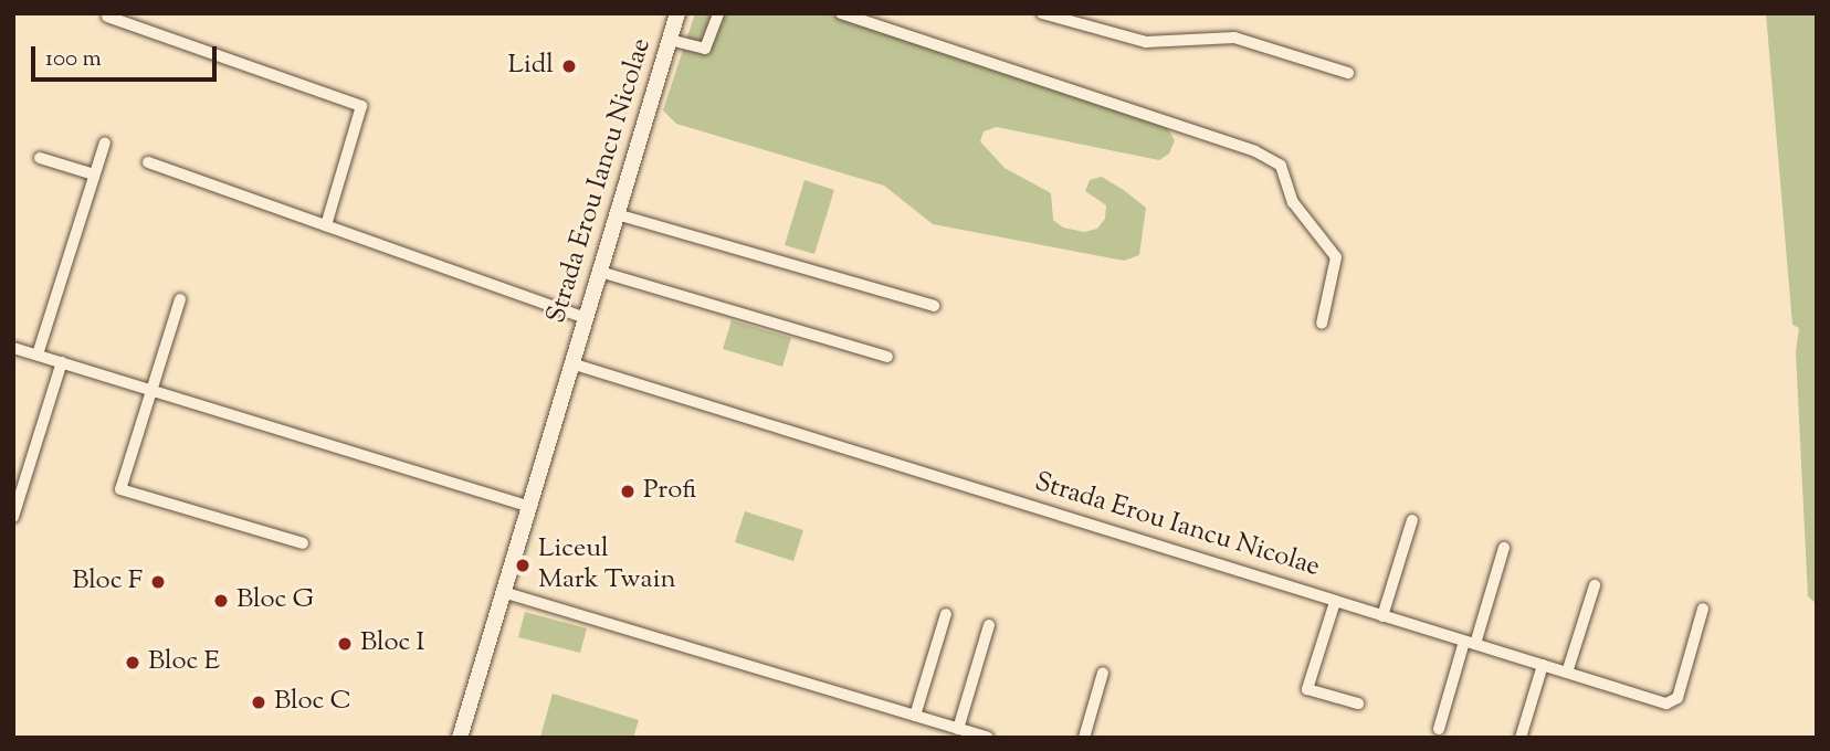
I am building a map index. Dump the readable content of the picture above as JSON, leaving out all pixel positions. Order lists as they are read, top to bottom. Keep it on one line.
{"streets":{"street":["Strada Erou Iancu Nicolae"]},"places":["Lidl","Profi","Liceul Mark Twain","Bloc F","Bloc G","Bloc I","Bloc E","Bloc C"],"scale_bar":"100 m"}
